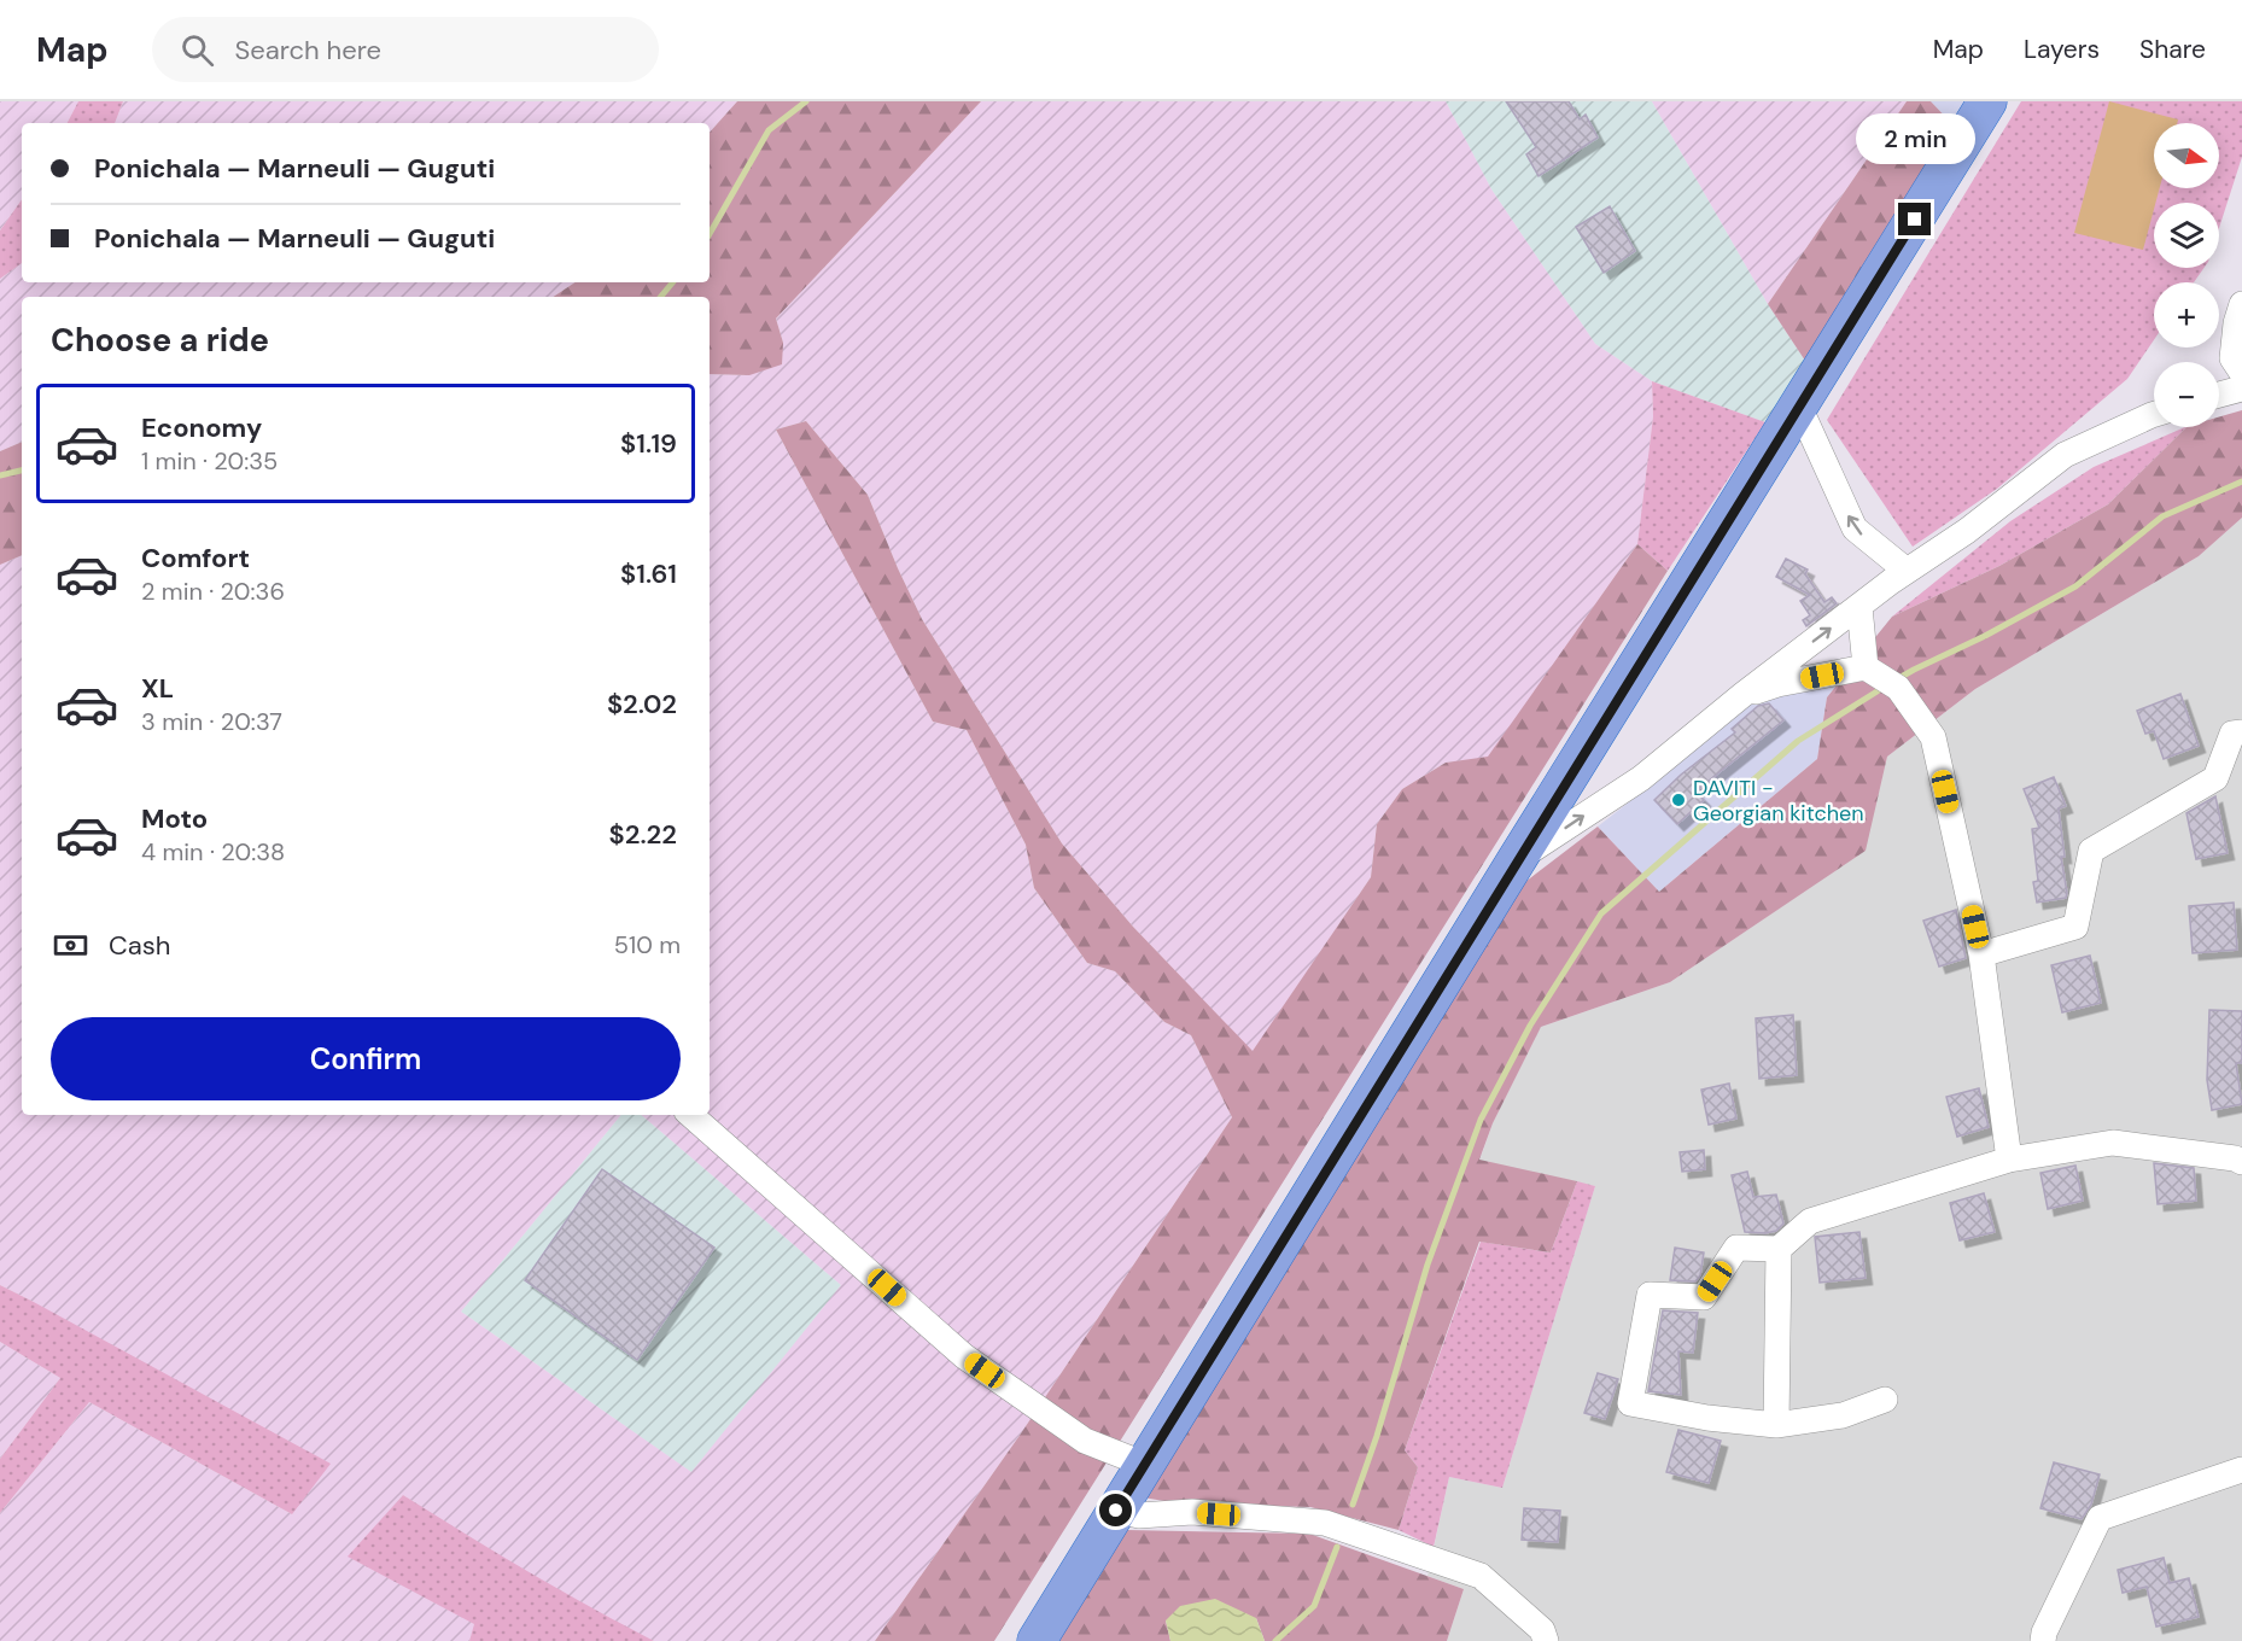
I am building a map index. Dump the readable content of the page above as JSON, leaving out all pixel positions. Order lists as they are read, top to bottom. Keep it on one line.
{"places":["DAVITI - Georgian kitchen"],"north":"right","page":{"header":"Map","search":"Search here","nav":["Map","Layers","Share"],"bubble":"2 min","map_buttons":["+","−"],"banner":["Ponichala — Marneuli — Guguti","Ponichala — Marneuli — Guguti"],"heading":"Choose a ride","list":[{"name":"Economy","note":"1 min · 20:35","value":"$1.19"},{"name":"Comfort","note":"2 min · 20:36","value":"$1.61"},{"name":"XL","note":"3 min · 20:37","value":"$2.02"},{"name":"Moto","note":"4 min · 20:38","value":"$2.22"}],"pay":["Cash","510 m"],"buttons":"Confirm"}}
